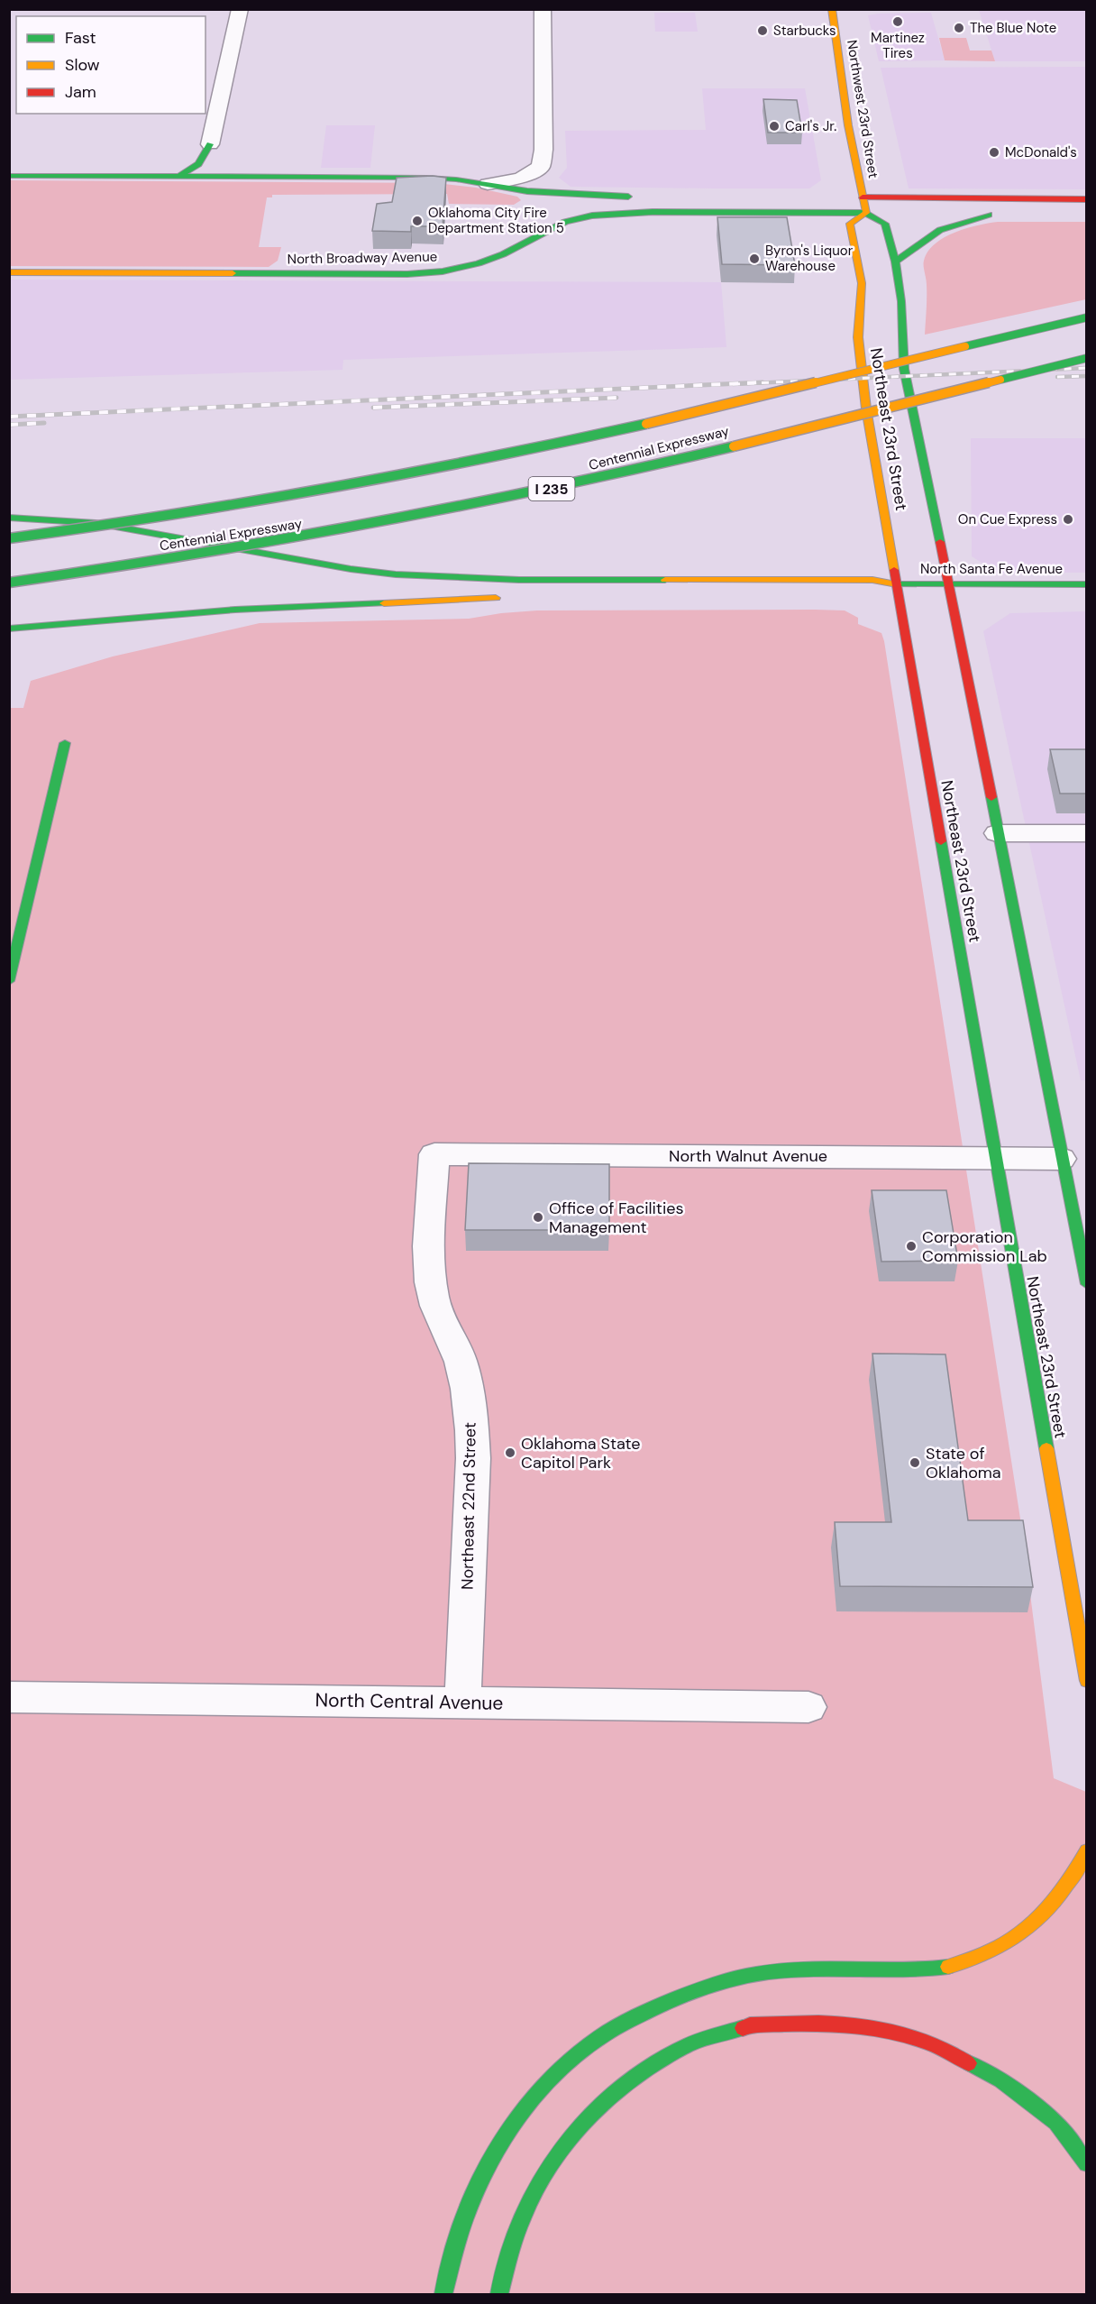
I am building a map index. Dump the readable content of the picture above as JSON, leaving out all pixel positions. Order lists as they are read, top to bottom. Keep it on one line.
{"streets":{"main road":["Northwest 23rd Street","North Broadway Avenue","Northeast 23rd Street","Centennial Expressway","I 235","North Santa Fe Avenue"],"street":["North Walnut Avenue","Northeast 22nd Street","North Central Avenue"]},"crossings":[["Northwest 23rd Street","North Broadway Avenue"],["Northwest 23rd Street","Northeast 23rd Street"],["North Broadway Avenue","Northeast 23rd Street"],["Northeast 23rd Street","North Santa Fe Avenue"],["Northeast 23rd Street","North Walnut Avenue"],["North Walnut Avenue","Northeast 22nd Street"],["Northeast 22nd Street","North Central Avenue"]],"places":["Martinez Tires","The Blue Note","Starbucks","Carl's Jr.","McDonald's","Oklahoma City Fire Department Station 5","Byron's Liquor Warehouse","On Cue Express","Office of Facilities Management","Corporation Commission Lab","Oklahoma State Capitol Park","State of Oklahoma"],"legend":["Fast","Slow","Jam"]}
